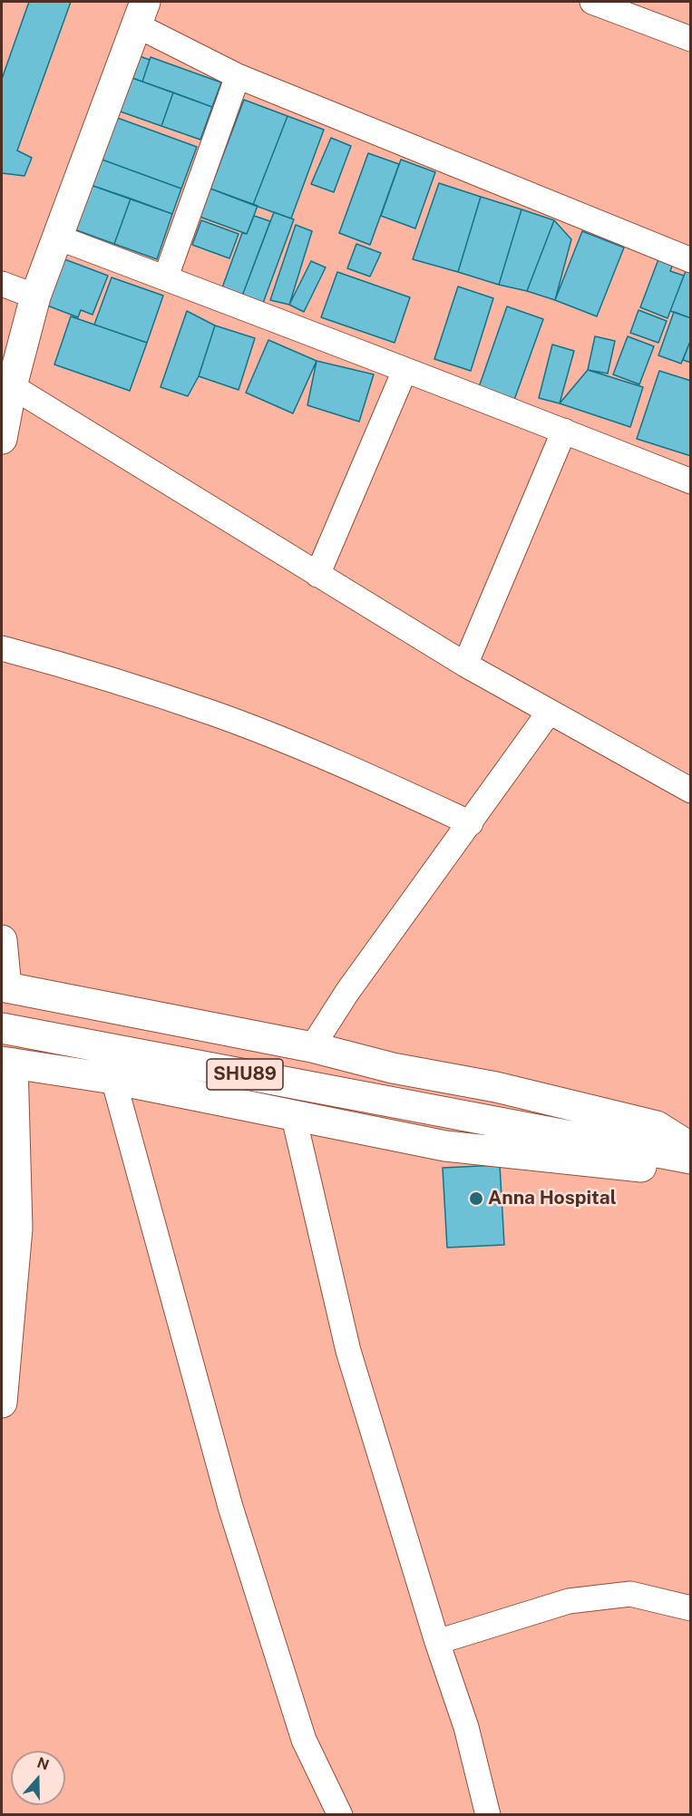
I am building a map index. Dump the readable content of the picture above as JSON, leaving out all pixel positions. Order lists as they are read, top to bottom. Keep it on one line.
{"streets":{"main road":["SHU89"]},"places":["Anna Hospital"],"north":"top"}
